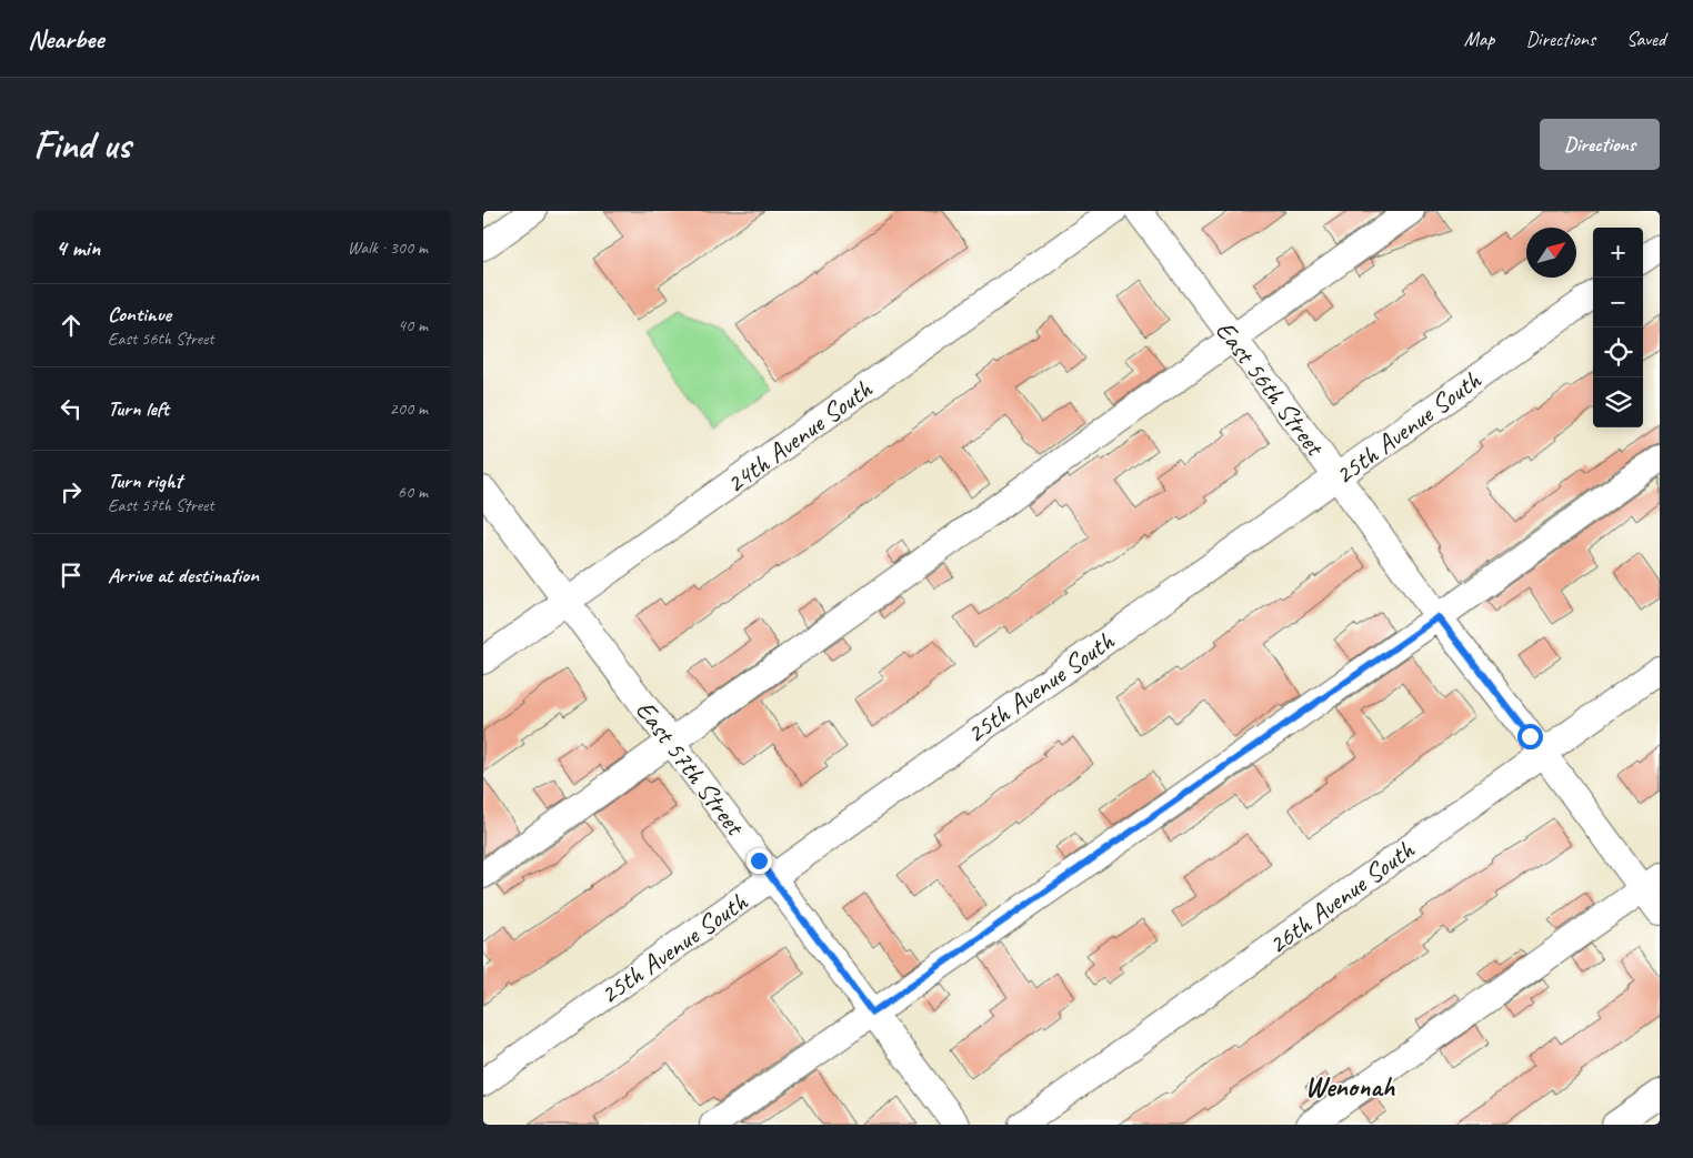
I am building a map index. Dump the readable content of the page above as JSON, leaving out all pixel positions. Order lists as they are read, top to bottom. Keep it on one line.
{"streets":{"street":["East 56th Street","25th Avenue South","24th Avenue South","East 57th Street","26th Avenue South"]},"crossings":[["East 56th Street","25th Avenue South"],["East 56th Street","26th Avenue South"],["25th Avenue South","East 57th Street"],["24th Avenue South","East 57th Street"]],"districts":["Wenonah"],"north":"top right","page":{"header":"Nearbee","nav":["Map","Directions","Saved"],"buttons":"Directions","title":"Find us","heading":["4 min","Walk · 300 m"],"map_buttons":["+","−"],"list":[["Continue","East 56th Street","40 m"],["Turn left","200 m"],["Turn right","East 57th Street","60 m"],"Arrive at destination"]}}
